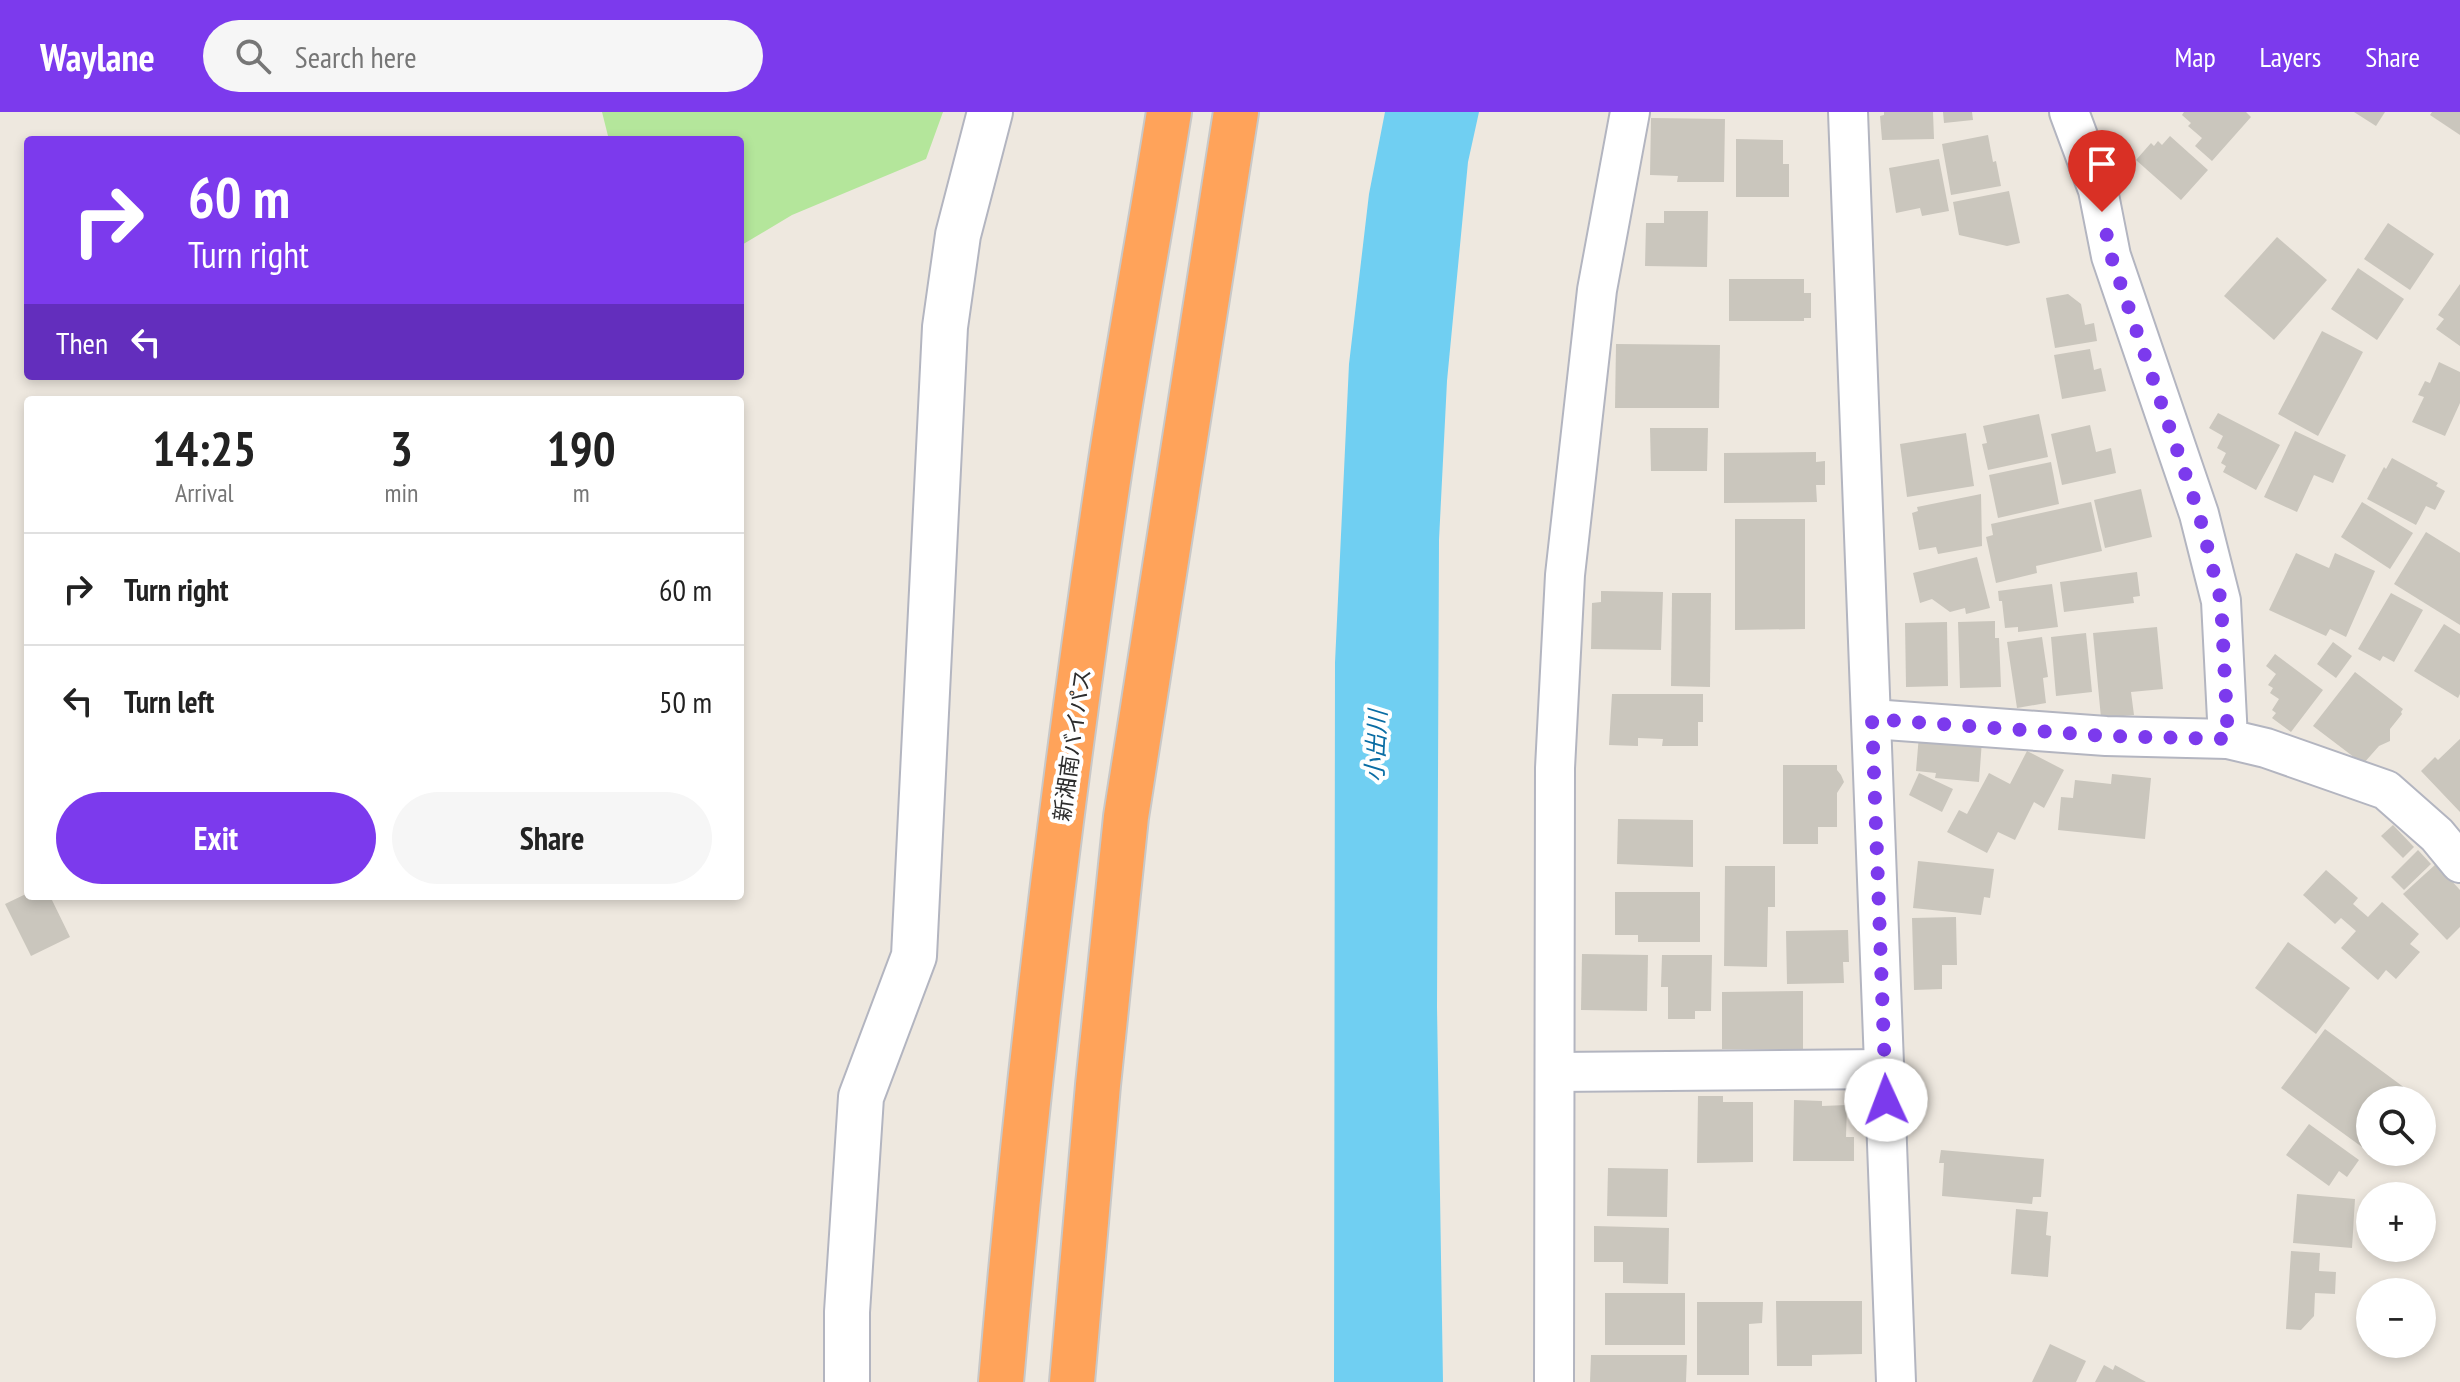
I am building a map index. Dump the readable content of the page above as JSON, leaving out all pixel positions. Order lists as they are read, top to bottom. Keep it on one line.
{"streets":{"highway":["新湘南バイパス"]},"water":["小出川"],"page":{"header":"Waylane","search":"Search here","nav":["Map","Layers","Share"],"turn":["60 m","Turn right"],"then":"Then","eta":["14:25","Arrival","3","min","190","m"],"list":[{"name":"Turn right","value":"60 m"},{"name":"Turn left","value":"50 m"}],"buttons":["Exit","Share"],"map_buttons":["+","−"]}}
